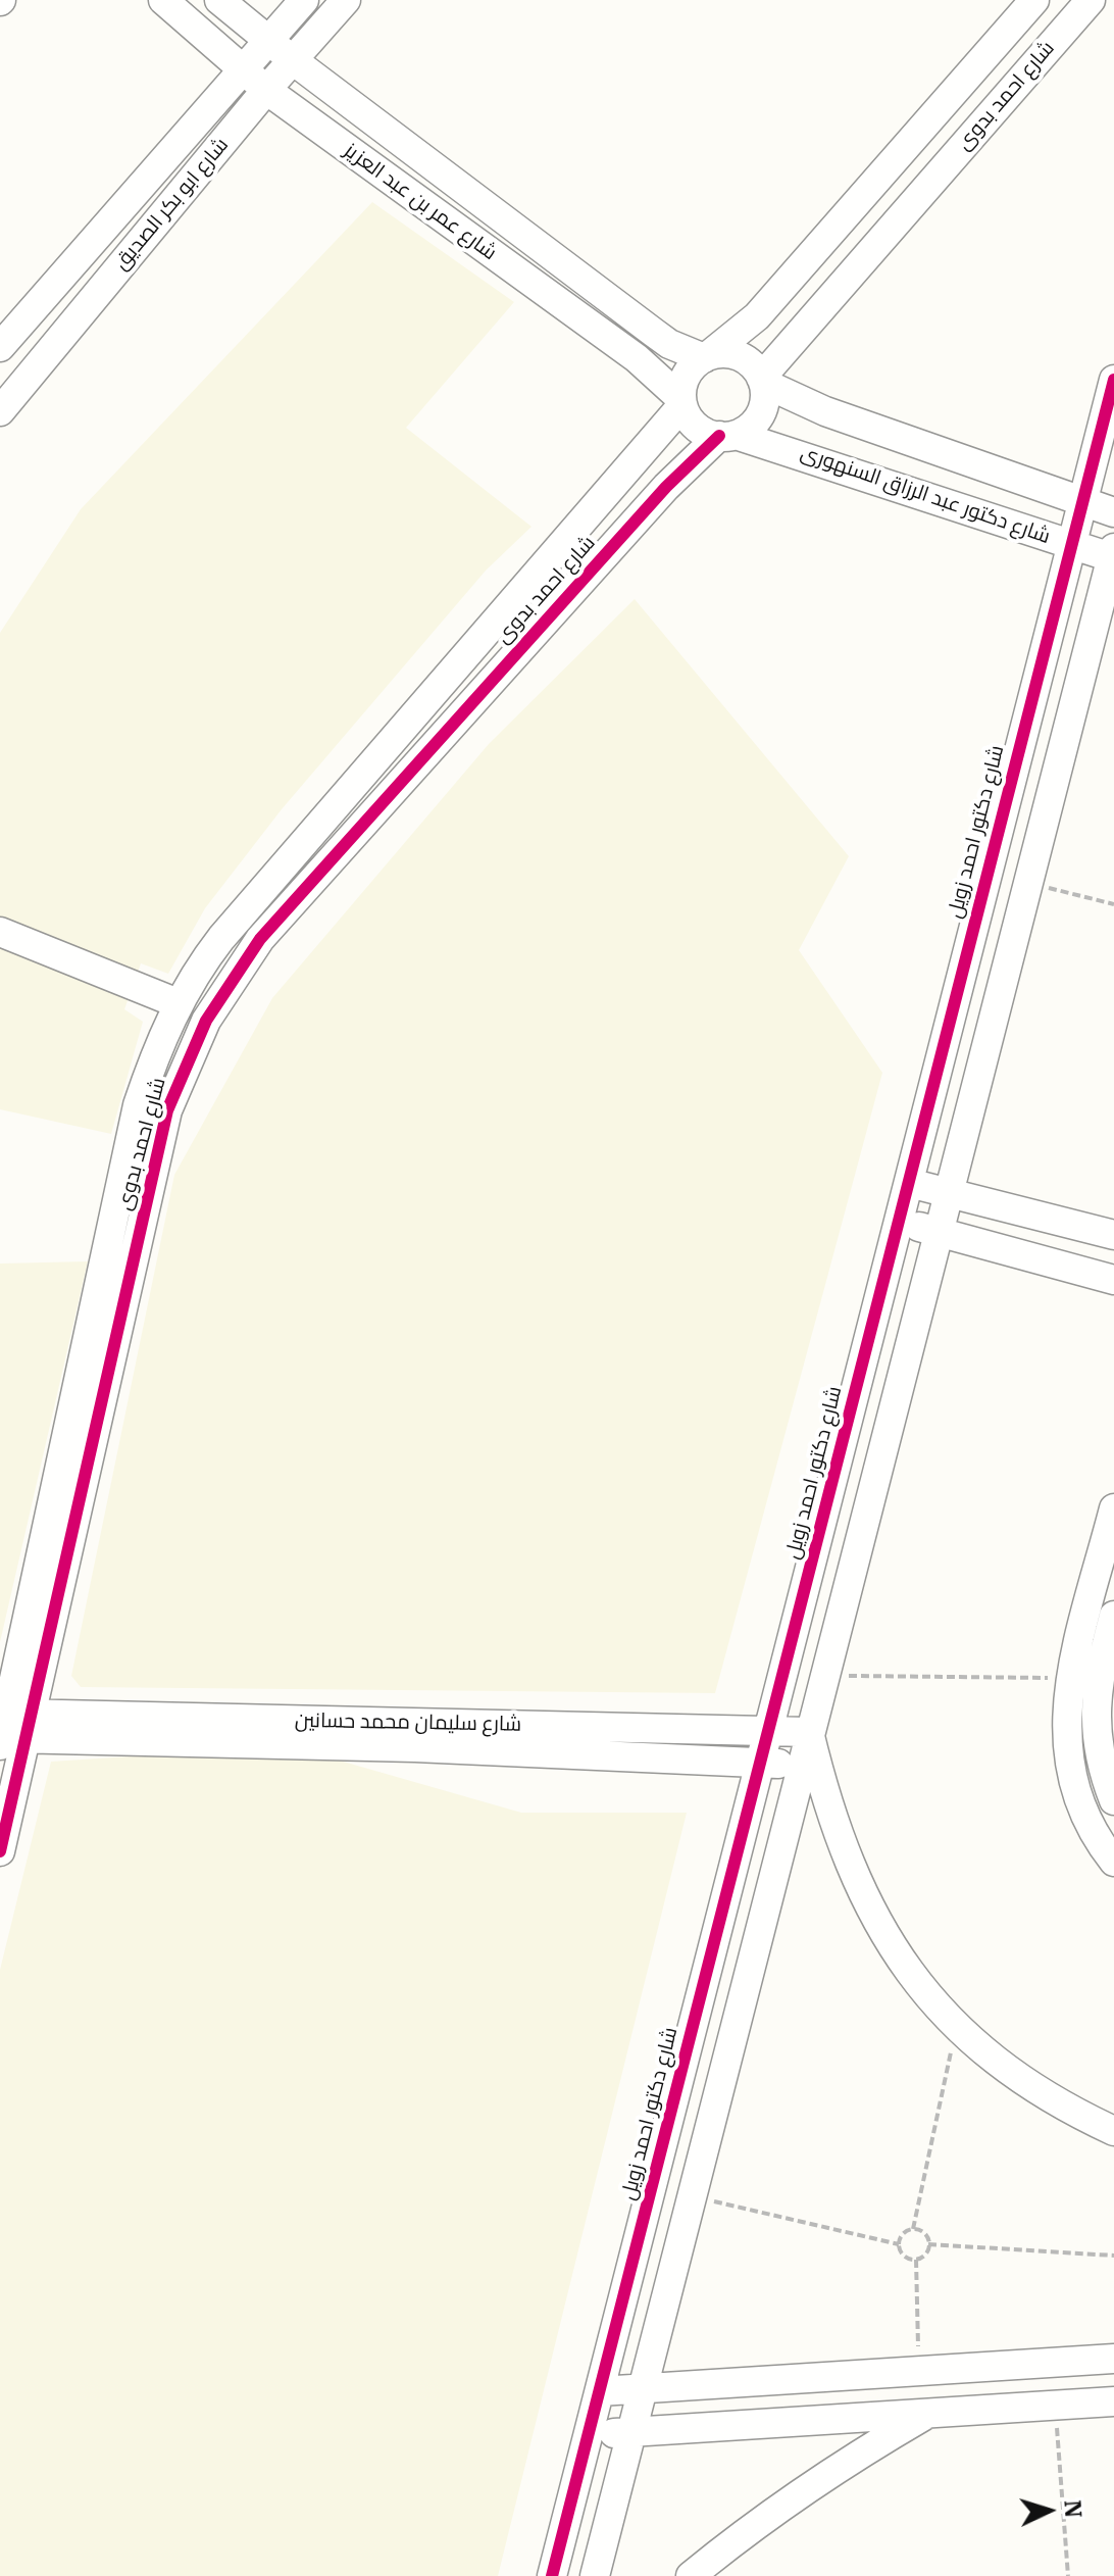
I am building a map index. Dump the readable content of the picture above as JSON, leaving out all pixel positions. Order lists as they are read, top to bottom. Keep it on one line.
{"streets":{"street":["شارع احمد بدوى","شارع عمر بن عبد العزيز","شارع ابو بكر الصديق","شارع دكتور عبد الرزاق السنهورى","شارع دكتور احمد زويل","شارع سليمان محمد حسانين"]},"crossings":[["شارع احمد بدوى","شارع عمر بن عبد العزيز"],["شارع احمد بدوى","شارع دكتور عبد الرزاق السنهورى"],["شارع احمد بدوى","شارع سليمان محمد حسانين"],["شارع عمر بن عبد العزيز","شارع ابو بكر الصديق"],["شارع عمر بن عبد العزيز","شارع دكتور عبد الرزاق السنهورى"],["شارع دكتور عبد الرزاق السنهورى","شارع دكتور احمد زويل"],["شارع دكتور احمد زويل","شارع سليمان محمد حسانين"]],"north":"right"}
